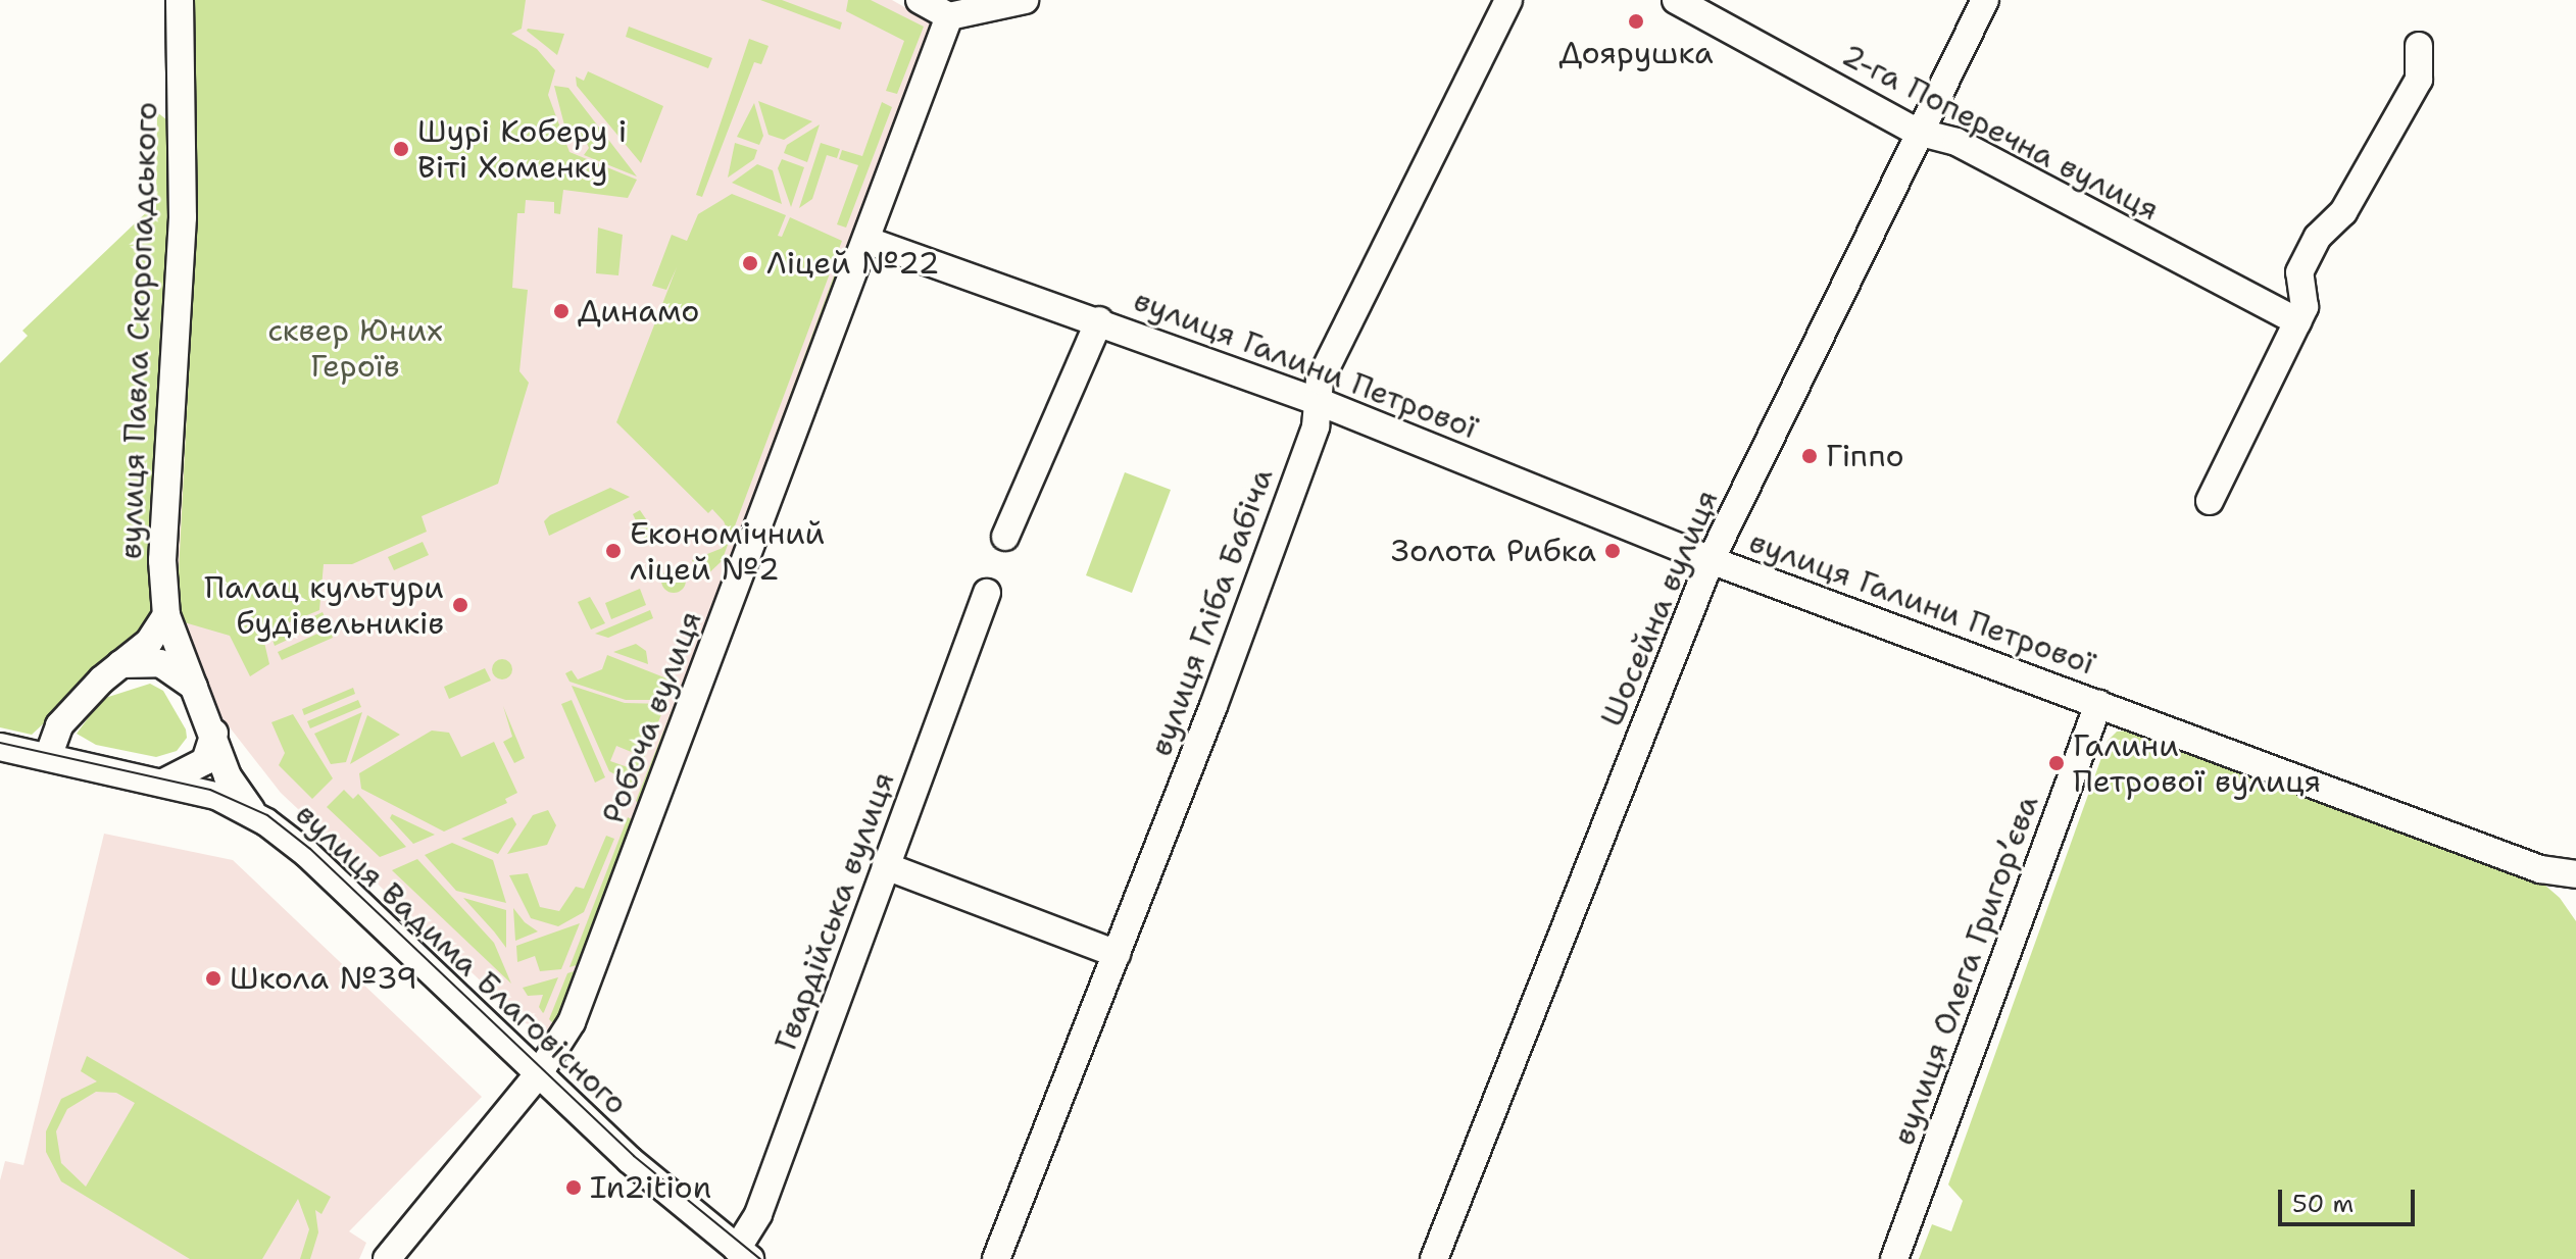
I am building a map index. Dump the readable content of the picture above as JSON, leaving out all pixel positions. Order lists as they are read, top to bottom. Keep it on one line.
{"streets":{"street":["2-га Поперечна вулиця","вулиця Павла Скоропадського","вулиця Галини Петрової","Шосейна вулиця","вулиця Гліба Бабіча","Робоча вулиця","Гвардійська вулиця","вулиця Вадима Благовісного","вулиця Олега Григорʼєва"]},"crossings":[["2-га Поперечна вулиця","Шосейна вулиця"],["вулиця Павла Скоропадського","вулиця Вадима Благовісного"],["вулиця Галини Петрової","Шосейна вулиця"],["вулиця Галини Петрової","вулиця Гліба Бабіча"],["вулиця Галини Петрової","Робоча вулиця"],["вулиця Галини Петрової","вулиця Олега Григорʼєва"],["Робоча вулиця","вулиця Вадима Благовісного"],["Гвардійська вулиця","вулиця Вадима Благовісного"]],"parks":["сквер Юних Героїв"],"places":["Доярушка","Шурі Коберу і Віті Хоменку","Ліцей №22","Динамо","Гіппо","Економічний ліцей №2","Золота Рибка","Палац культури будівельників","Галини Петрової вулиця","Школа №39","In2ition"],"scale_bar":"50 m"}
